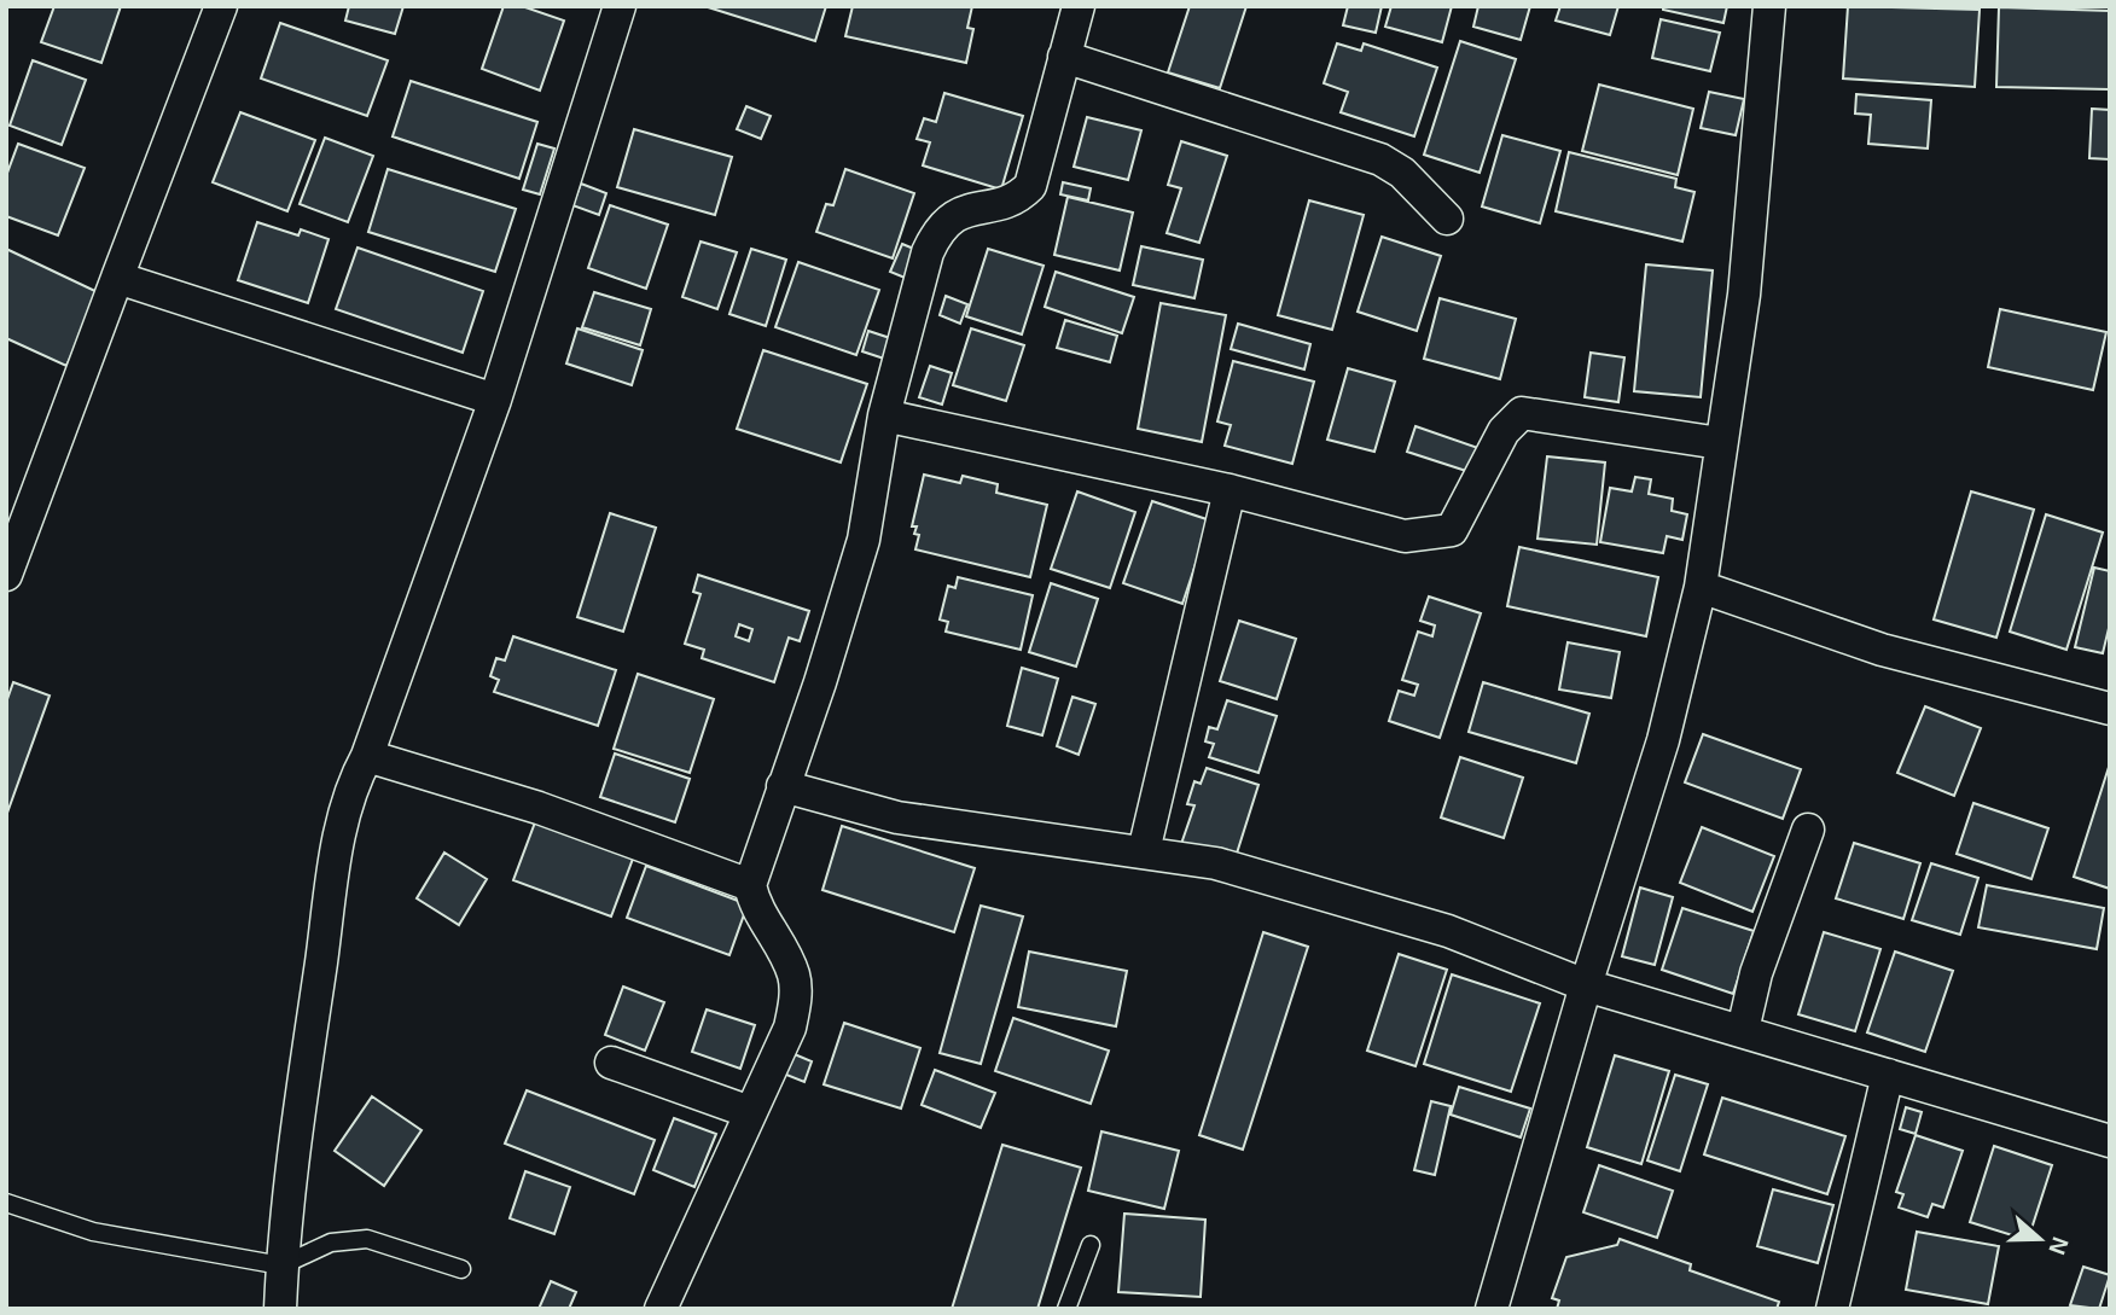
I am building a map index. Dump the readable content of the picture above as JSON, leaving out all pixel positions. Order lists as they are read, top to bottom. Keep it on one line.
{"north":"right"}
